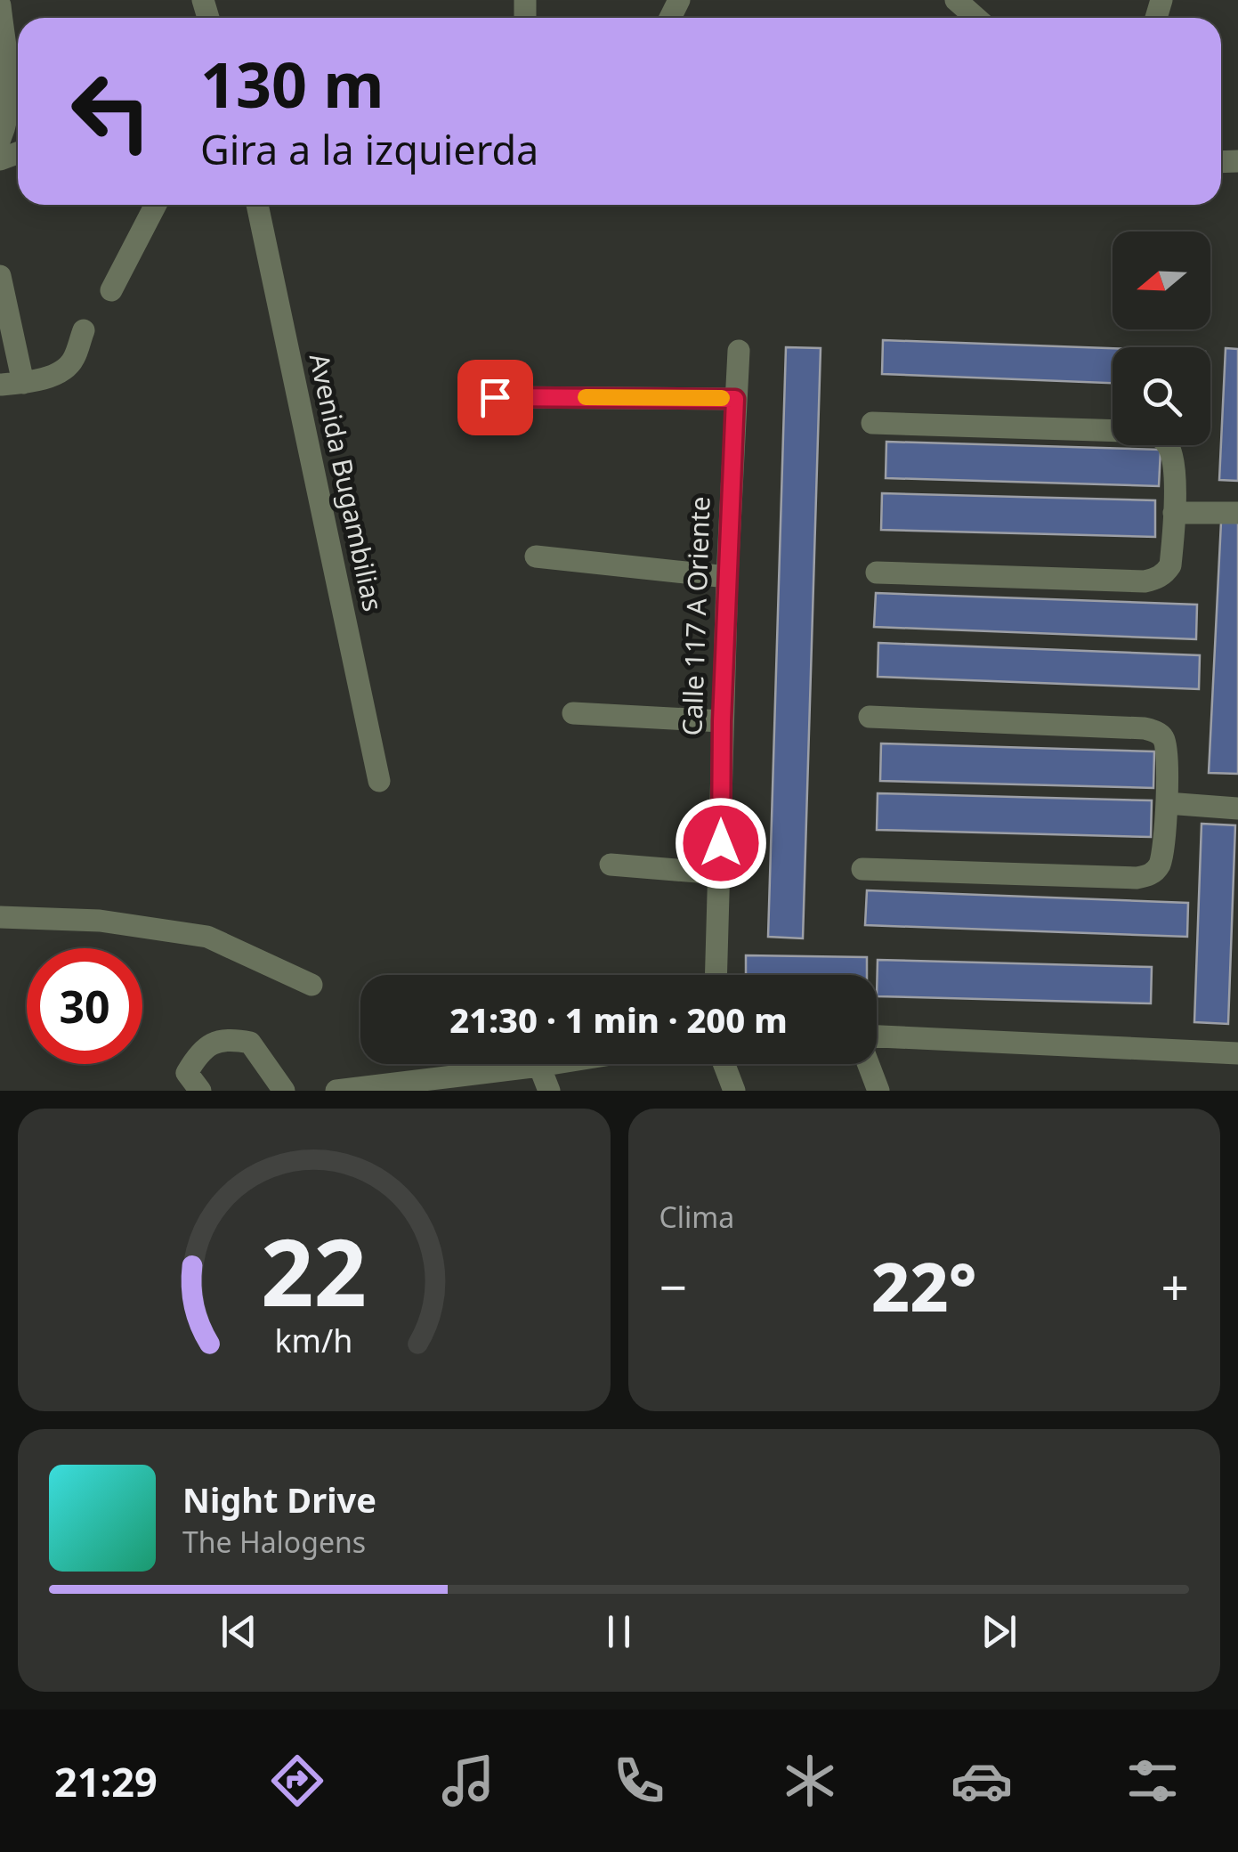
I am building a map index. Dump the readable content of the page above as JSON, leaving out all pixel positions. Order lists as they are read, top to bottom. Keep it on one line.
{"streets":{"street":["Avenida Bugambilias","Calle 117 A Oriente"]},"north":"left","page":{"turn":["130 m","Gira a la izquierda"],"limit":"30","trip":"21:30 · 1 min · 200 m","tile":"Clima","heat":["−","22°","+"],"song":["Night Drive","The Halogens"],"tabs":"21:29","gauge":["22","km/h"]}}
